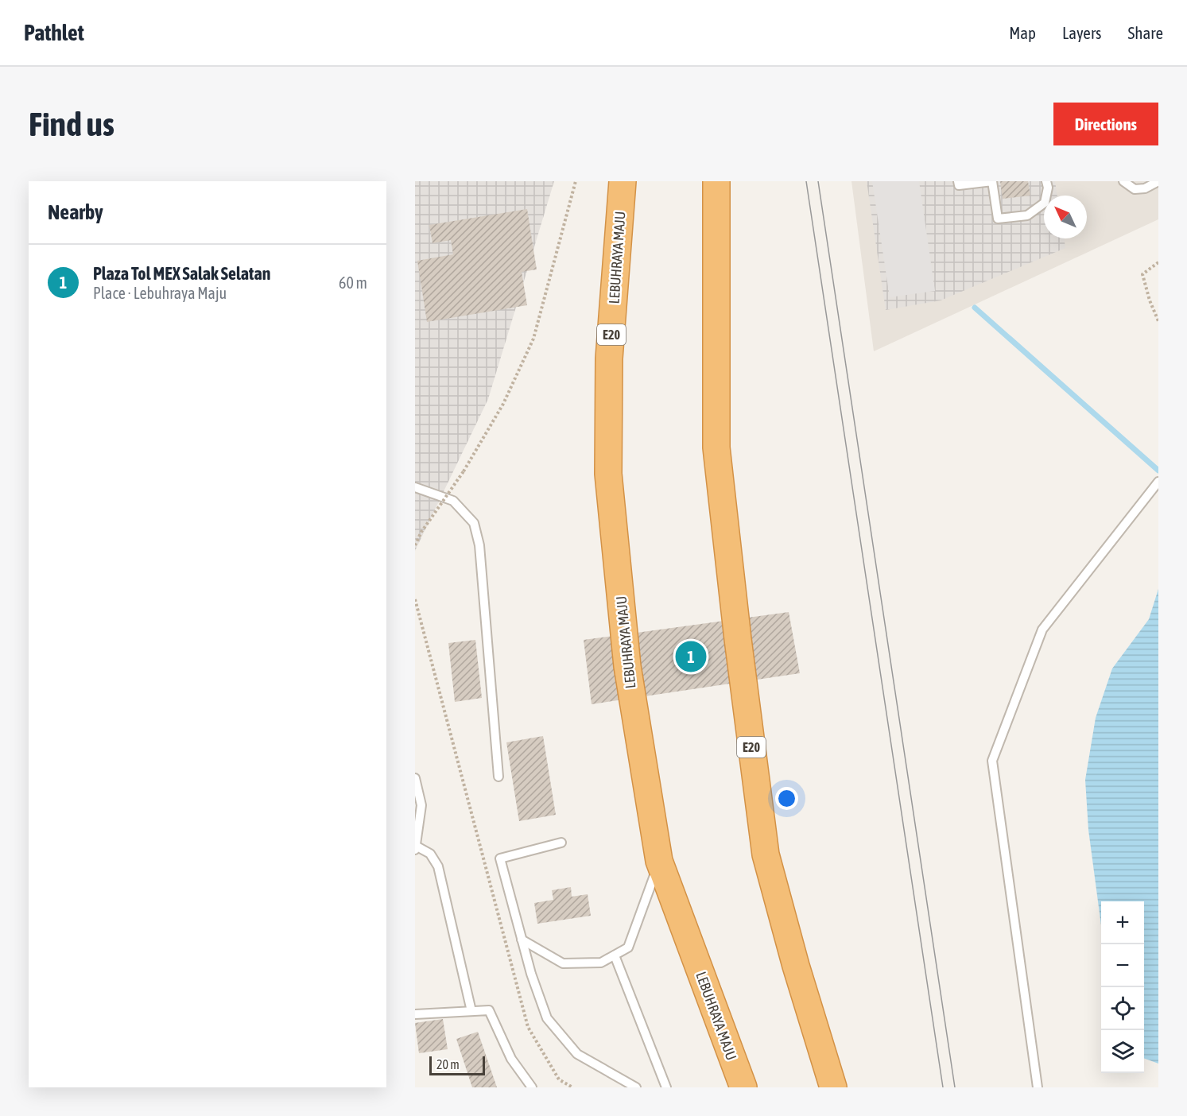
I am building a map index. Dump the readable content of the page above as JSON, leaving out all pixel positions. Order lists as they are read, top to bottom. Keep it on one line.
{"streets":{"highway":["LEBUHRAYA MAJU","E20"]},"scale_bar":"20 m","north":"top left","page":{"header":"Pathlet","nav":["Map","Layers","Share"],"buttons":"Directions","title":"Find us","heading":"Nearby","list":[{"mark":"1","name":"Plaza Tol MEX Salak Selatan","note":"Place · Lebuhraya Maju","value":"60 m"}],"pins":"1","map_buttons":["+","−"],"scale":"20 m"}}
